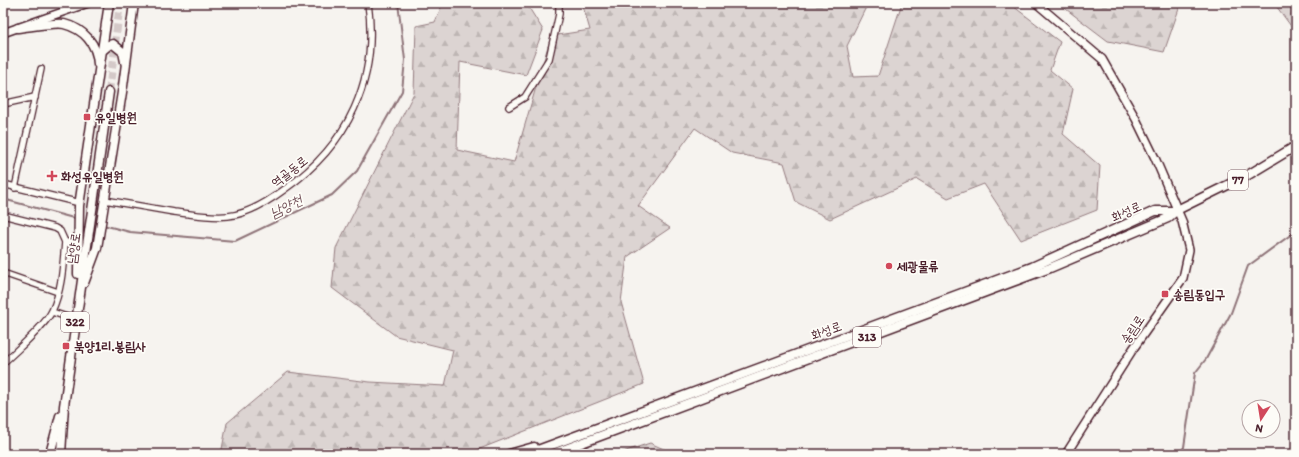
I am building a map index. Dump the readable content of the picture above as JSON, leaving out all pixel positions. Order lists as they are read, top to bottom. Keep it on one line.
{"streets":{"main road":["77","화성로","남양로","322","송림로","313"],"street":["역골동로"]},"crossings":[["화성로","송림로"]],"water":["남양천"],"places":{"transit":["유일병원","송림동입구","북양1리.봉림사"],"health":["화성유일병원"],"other":["세광물류"]},"north":"bottom"}
